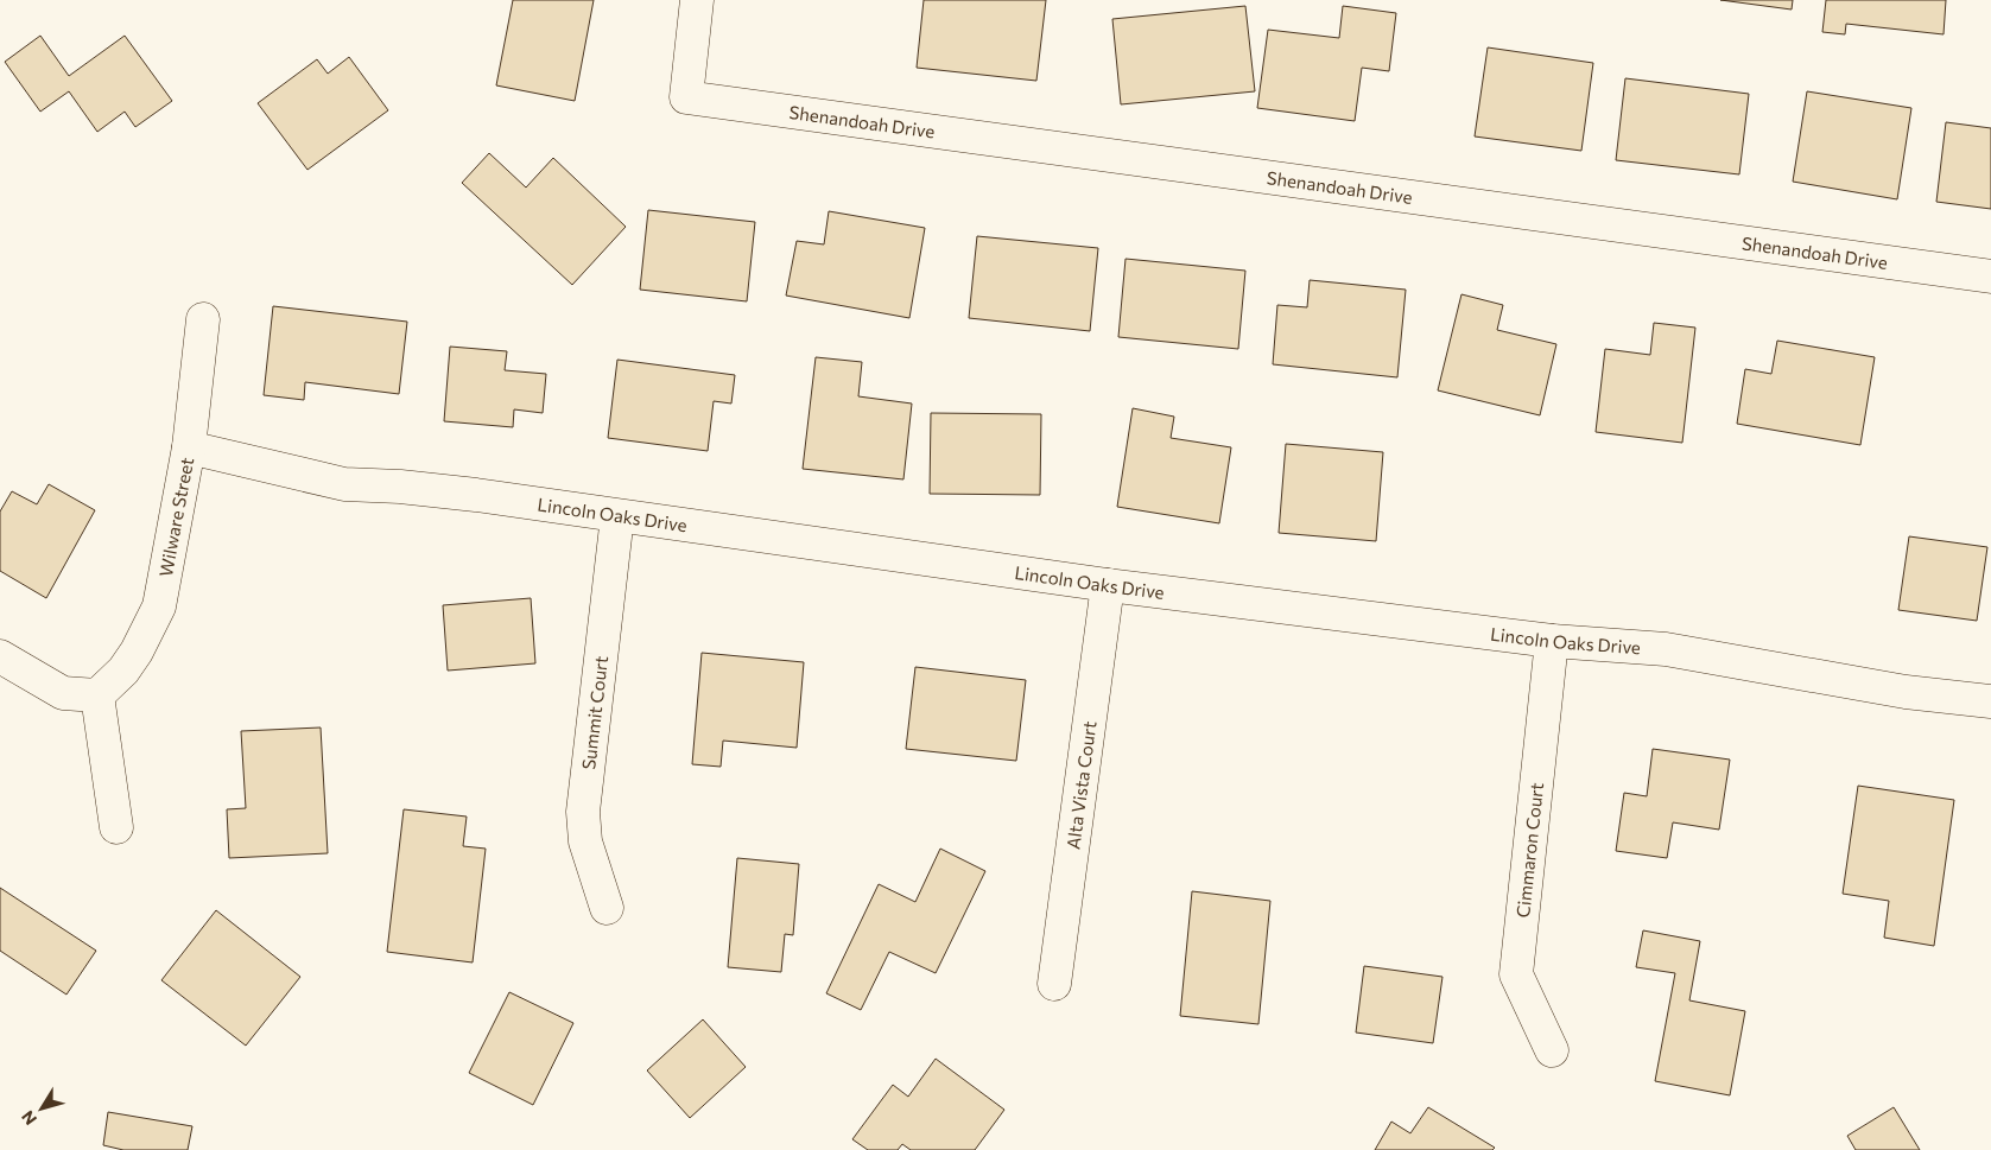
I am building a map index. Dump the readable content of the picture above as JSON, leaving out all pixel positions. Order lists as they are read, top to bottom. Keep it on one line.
{"streets":{"street":["Shenandoah Drive","Lincoln Oaks Drive","Wilware Street","Summit Court","Alta Vista Court","Cimmaron Court"]},"crossings":[["Lincoln Oaks Drive","Wilware Street"],["Lincoln Oaks Drive","Summit Court"],["Lincoln Oaks Drive","Alta Vista Court"],["Lincoln Oaks Drive","Cimmaron Court"]],"north":"bottom left"}
